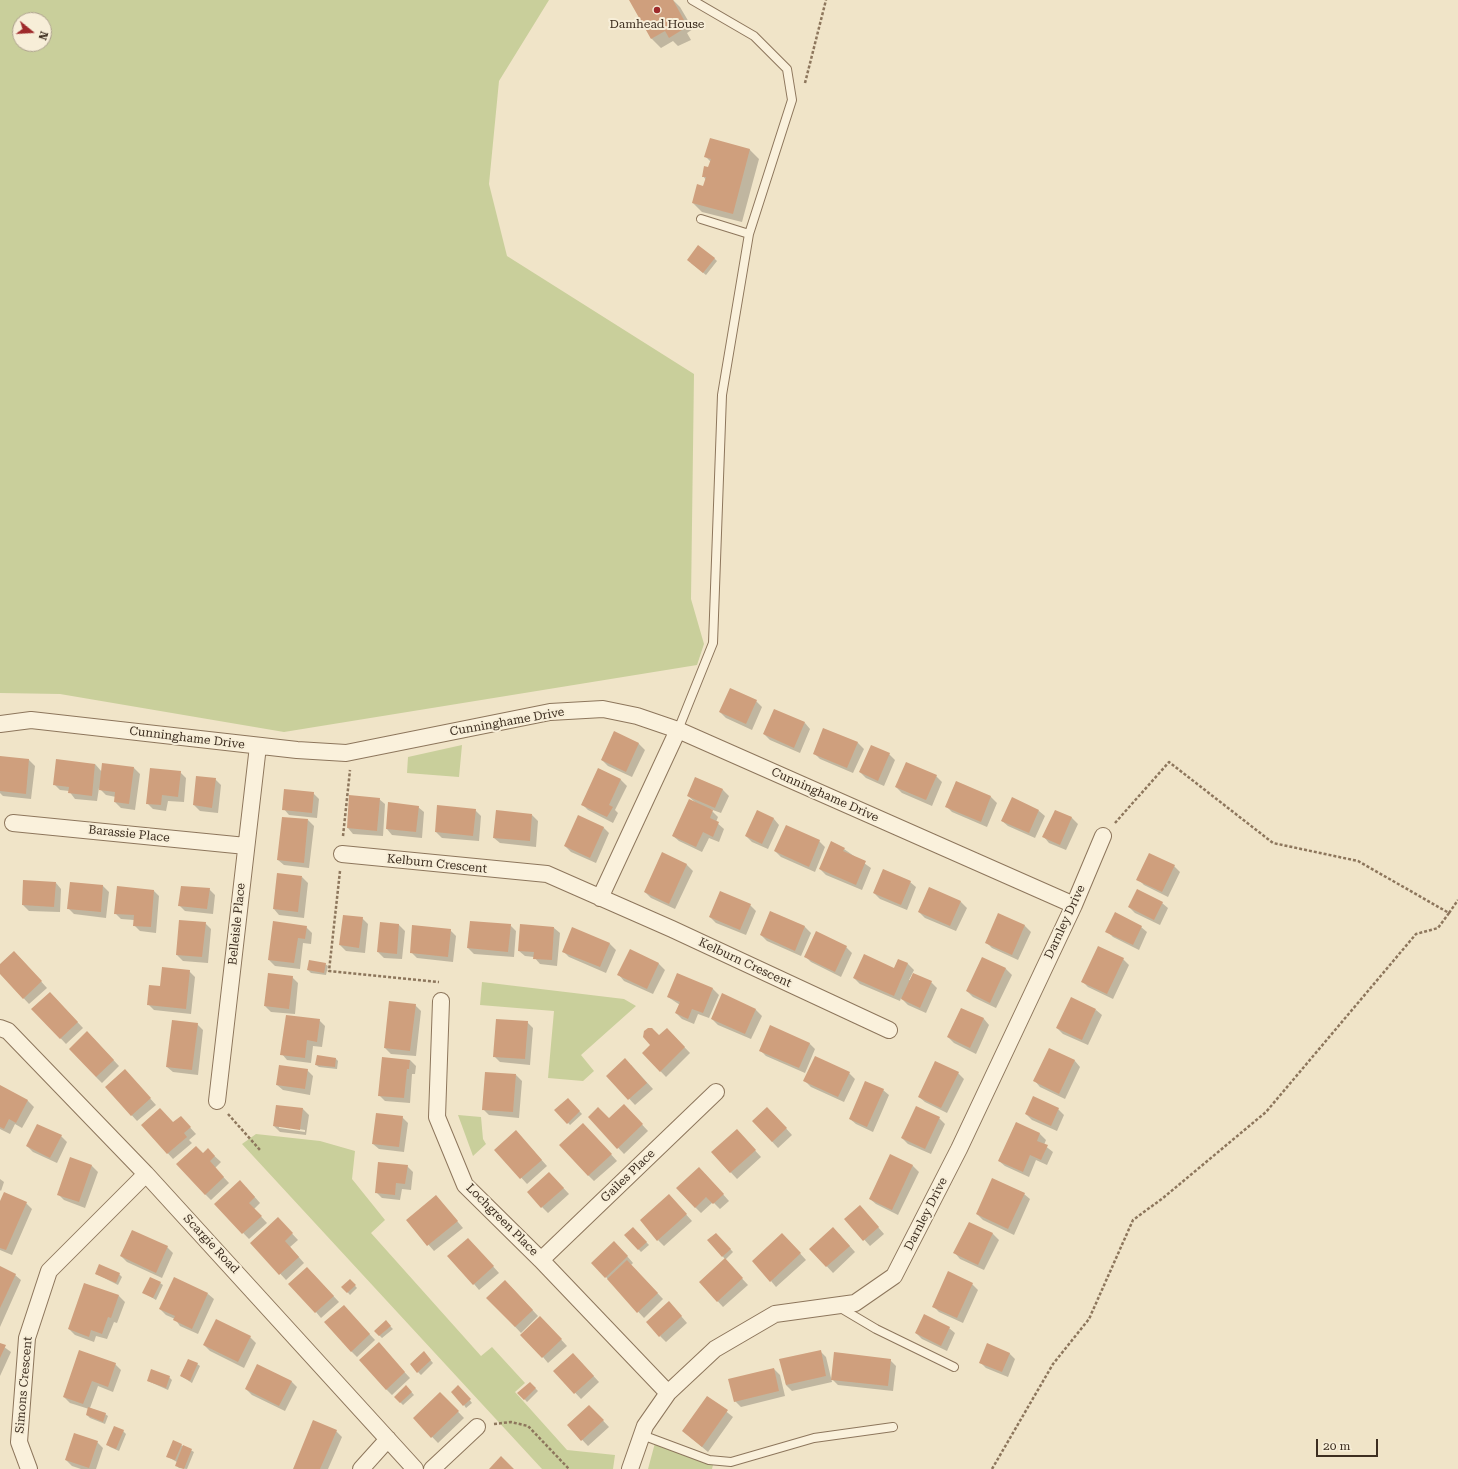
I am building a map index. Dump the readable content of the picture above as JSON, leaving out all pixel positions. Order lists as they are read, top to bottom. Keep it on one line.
{"streets":{"street":["Cunninghame Drive","Barassie Place","Kelburn Crescent","Darnley Drive","Belleisle Place","Gailes Place","Lochgreen Place","Scargie Road","Simons Crescent"]},"crossings":[["Cunninghame Drive","Darnley Drive"],["Cunninghame Drive","Belleisle Place"],["Barassie Place","Belleisle Place"],["Darnley Drive","Lochgreen Place"],["Gailes Place","Lochgreen Place"],["Scargie Road","Simons Crescent"]],"places":["Damhead House"],"scale_bar":"20 m","north":"right"}
